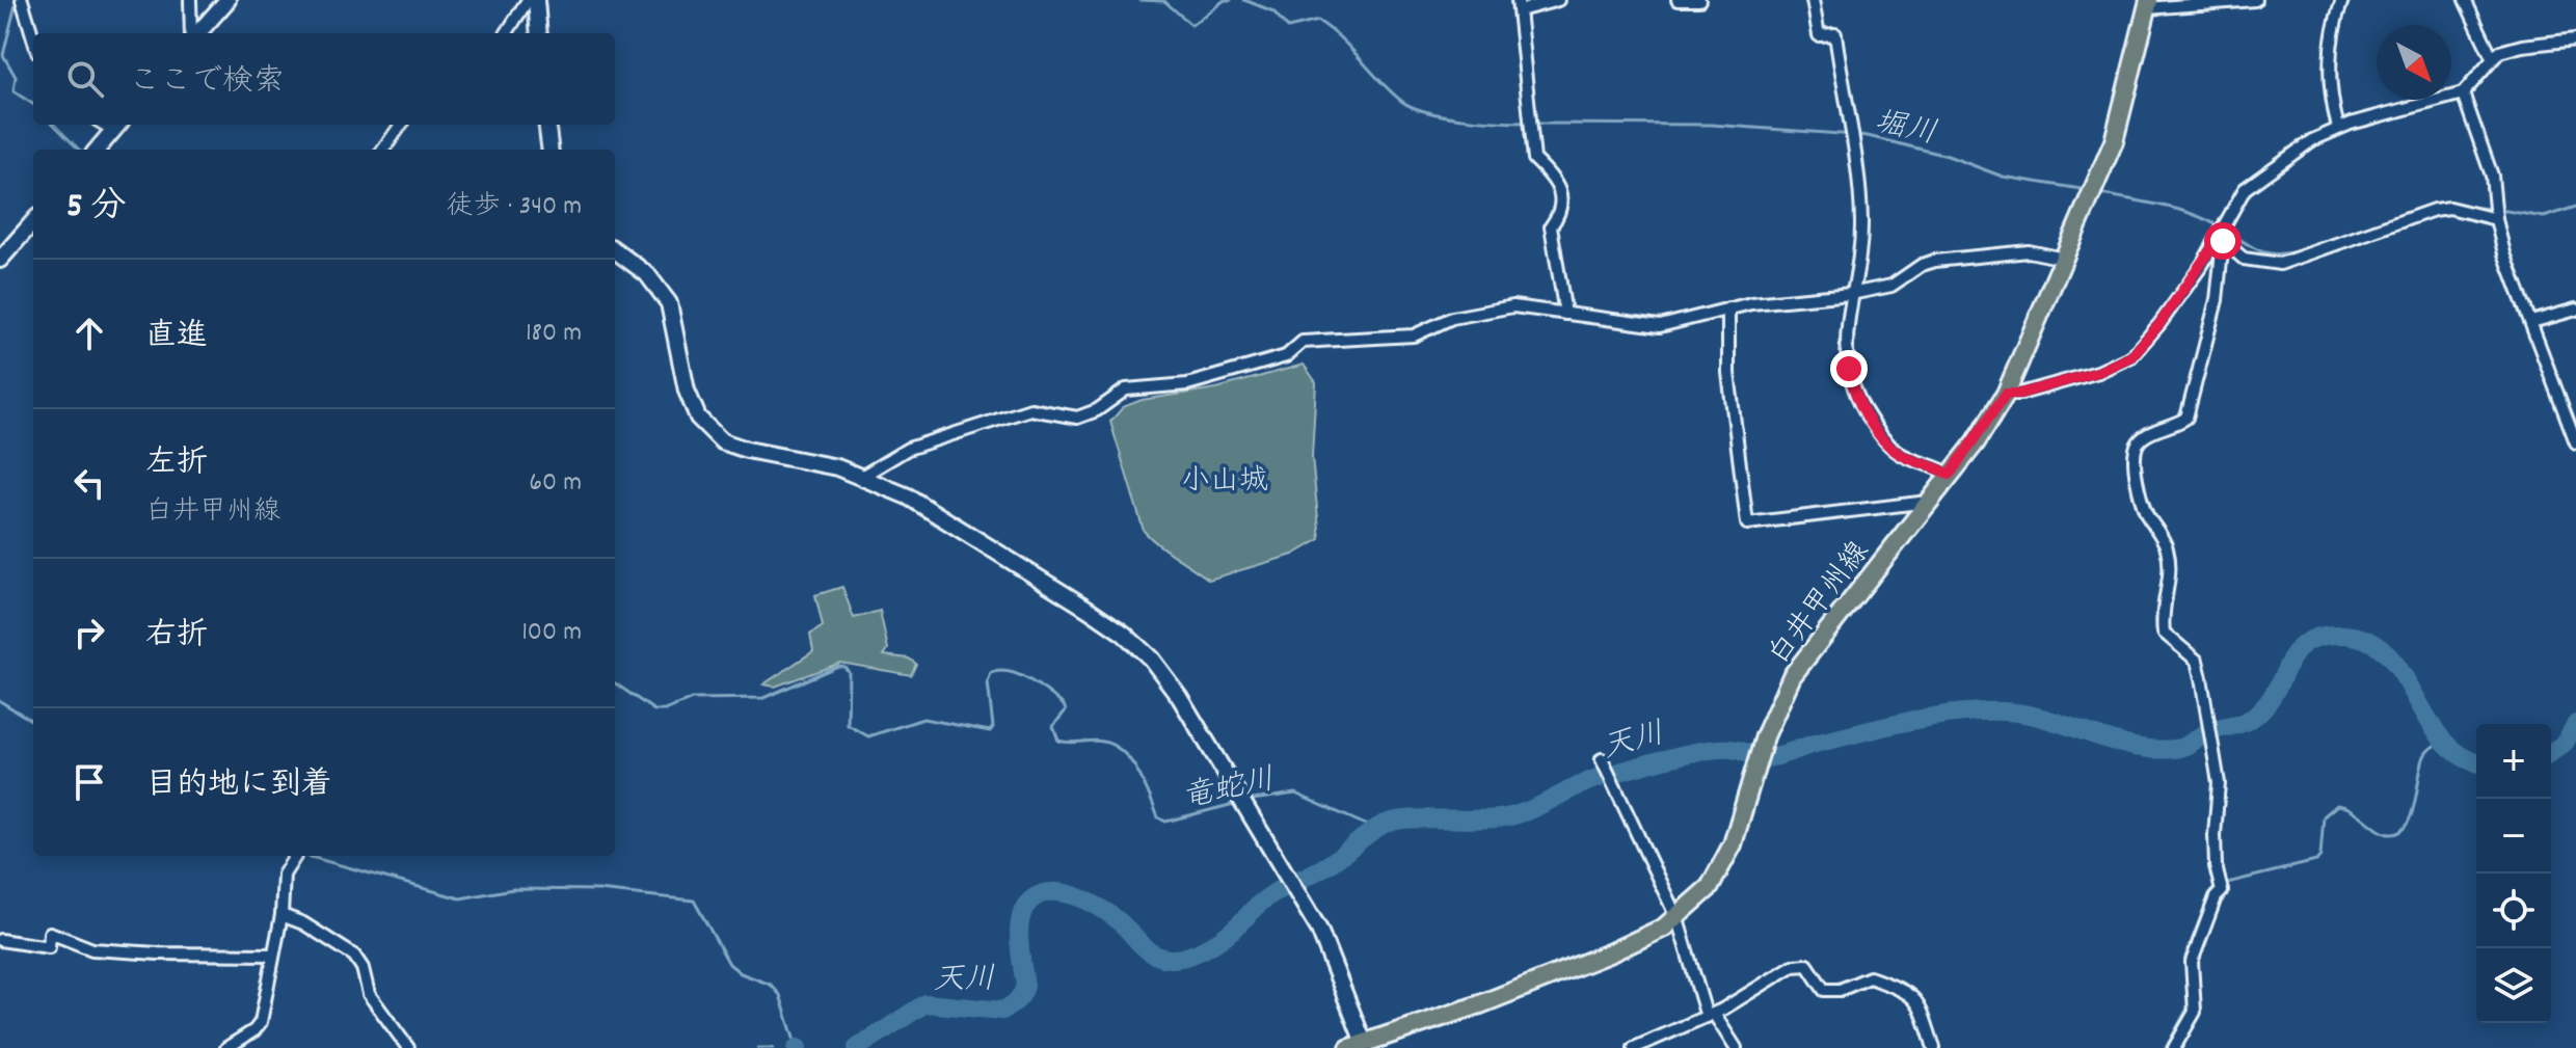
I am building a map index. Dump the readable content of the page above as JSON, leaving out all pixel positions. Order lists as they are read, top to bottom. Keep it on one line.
{"streets":{"main road":["白井甲州線"]},"water":["堀川","天川","竜蛇川"],"parks":["小山城"],"north":"bottom right","page":{"search":"ここで検索","heading":["5 分","徒歩 · 340 m"],"list":[["直進","180 m"],["左折","白井甲州線","60 m"],["右折","100 m"],"目的地に到着"],"map_buttons":["+","−"]}}
